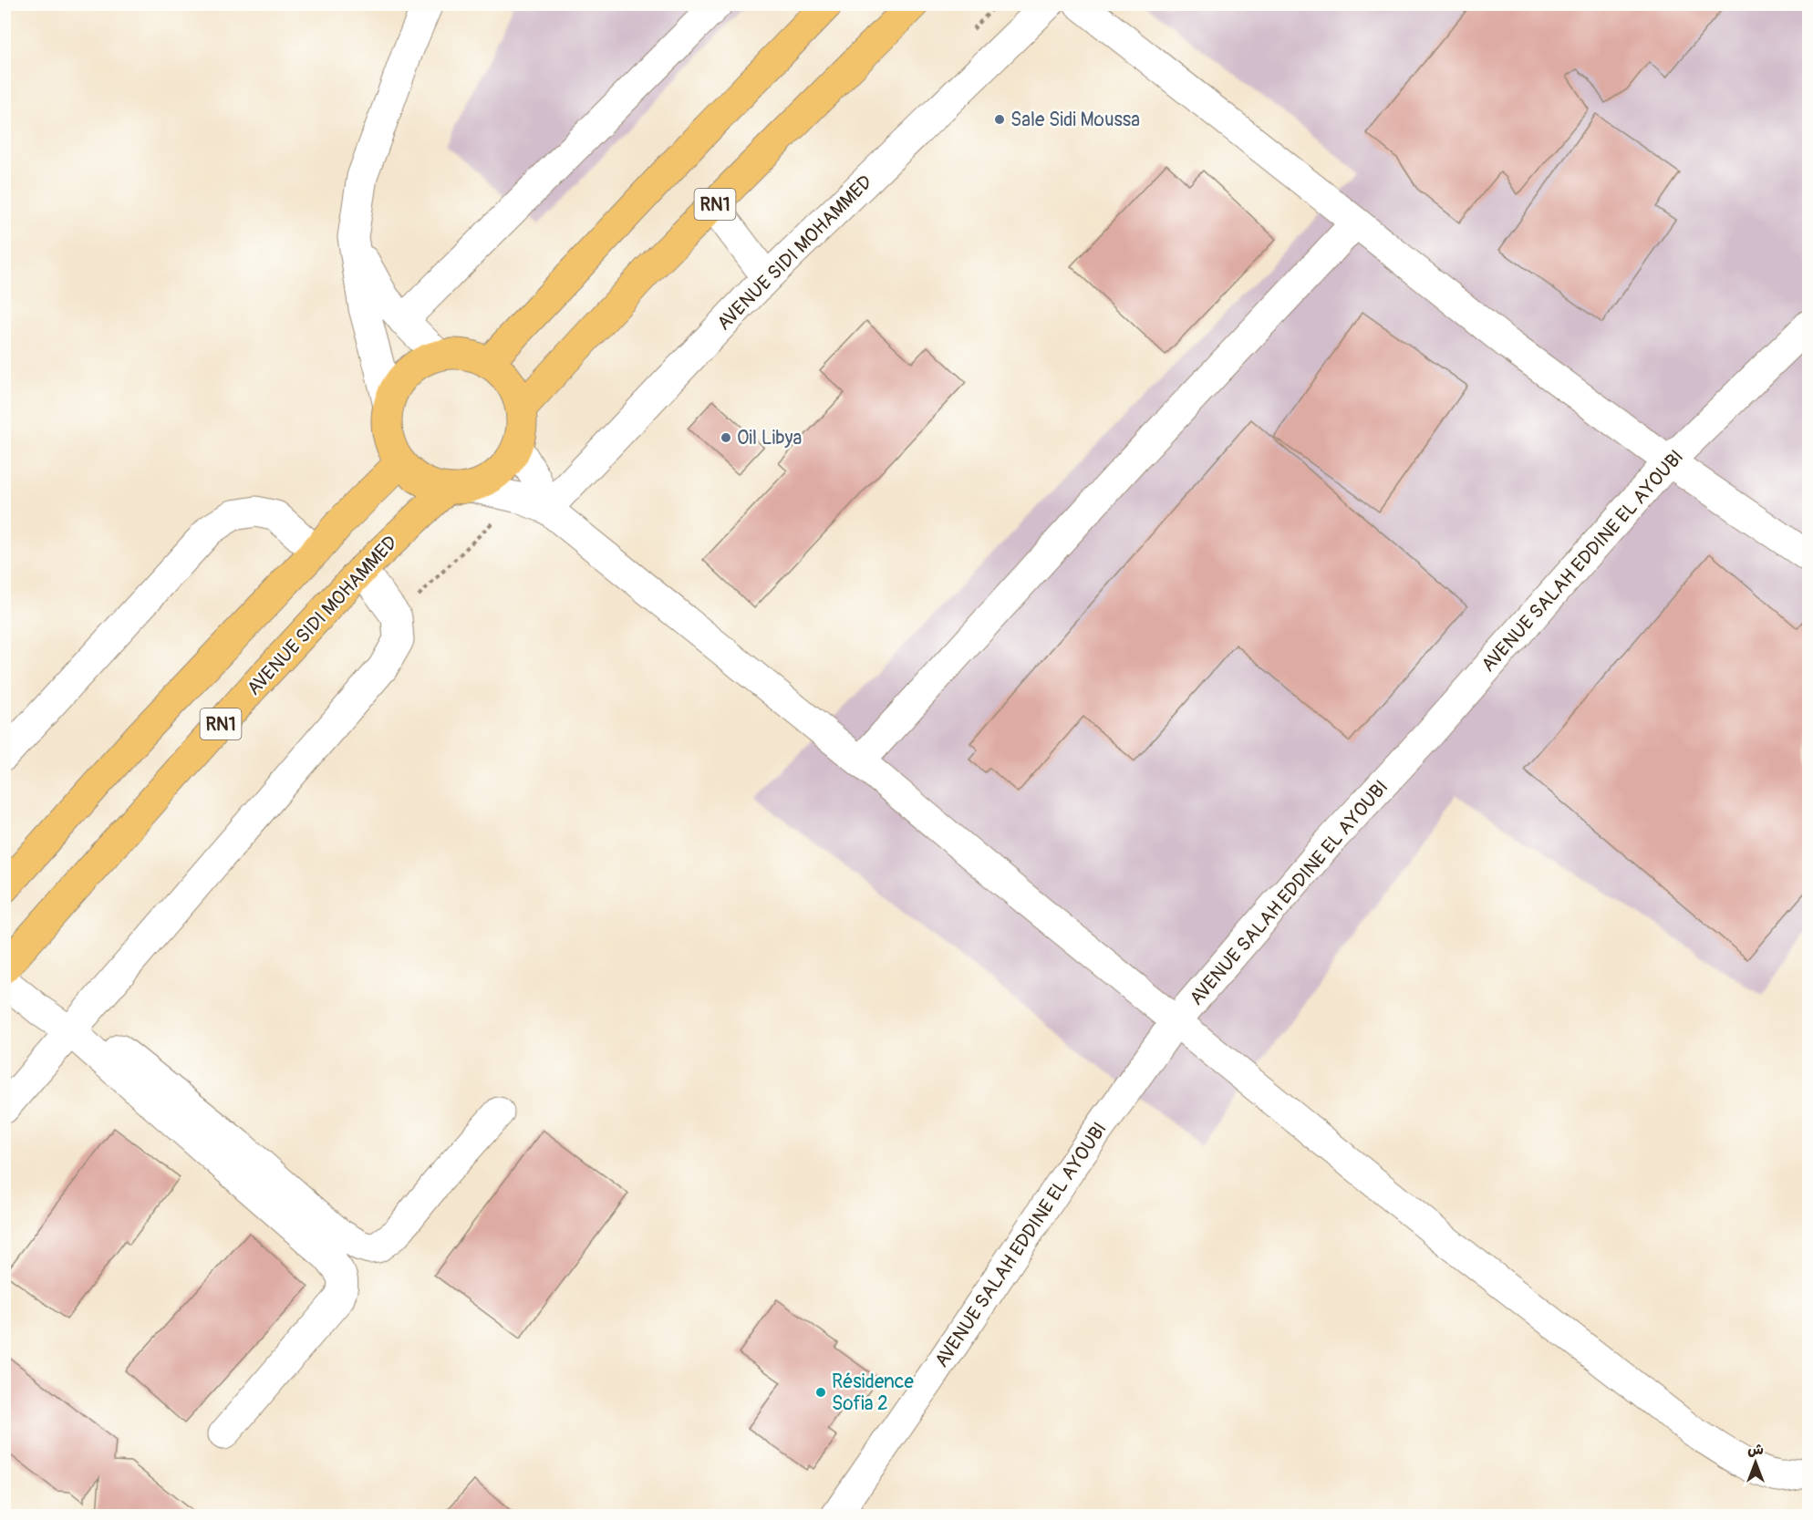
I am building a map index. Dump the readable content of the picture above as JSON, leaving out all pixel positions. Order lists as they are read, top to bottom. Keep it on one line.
{"streets":{"main road":["RN1","AVENUE SIDI MOHAMMED"],"street":["AVENUE SALAH EDDINE EL AYOUBI"]},"crossings":[["RN1","AVENUE SIDI MOHAMMED"]],"places":["Sale Sidi Moussa","Oil Libya","Résidence Sofia 2"],"north":"top"}
